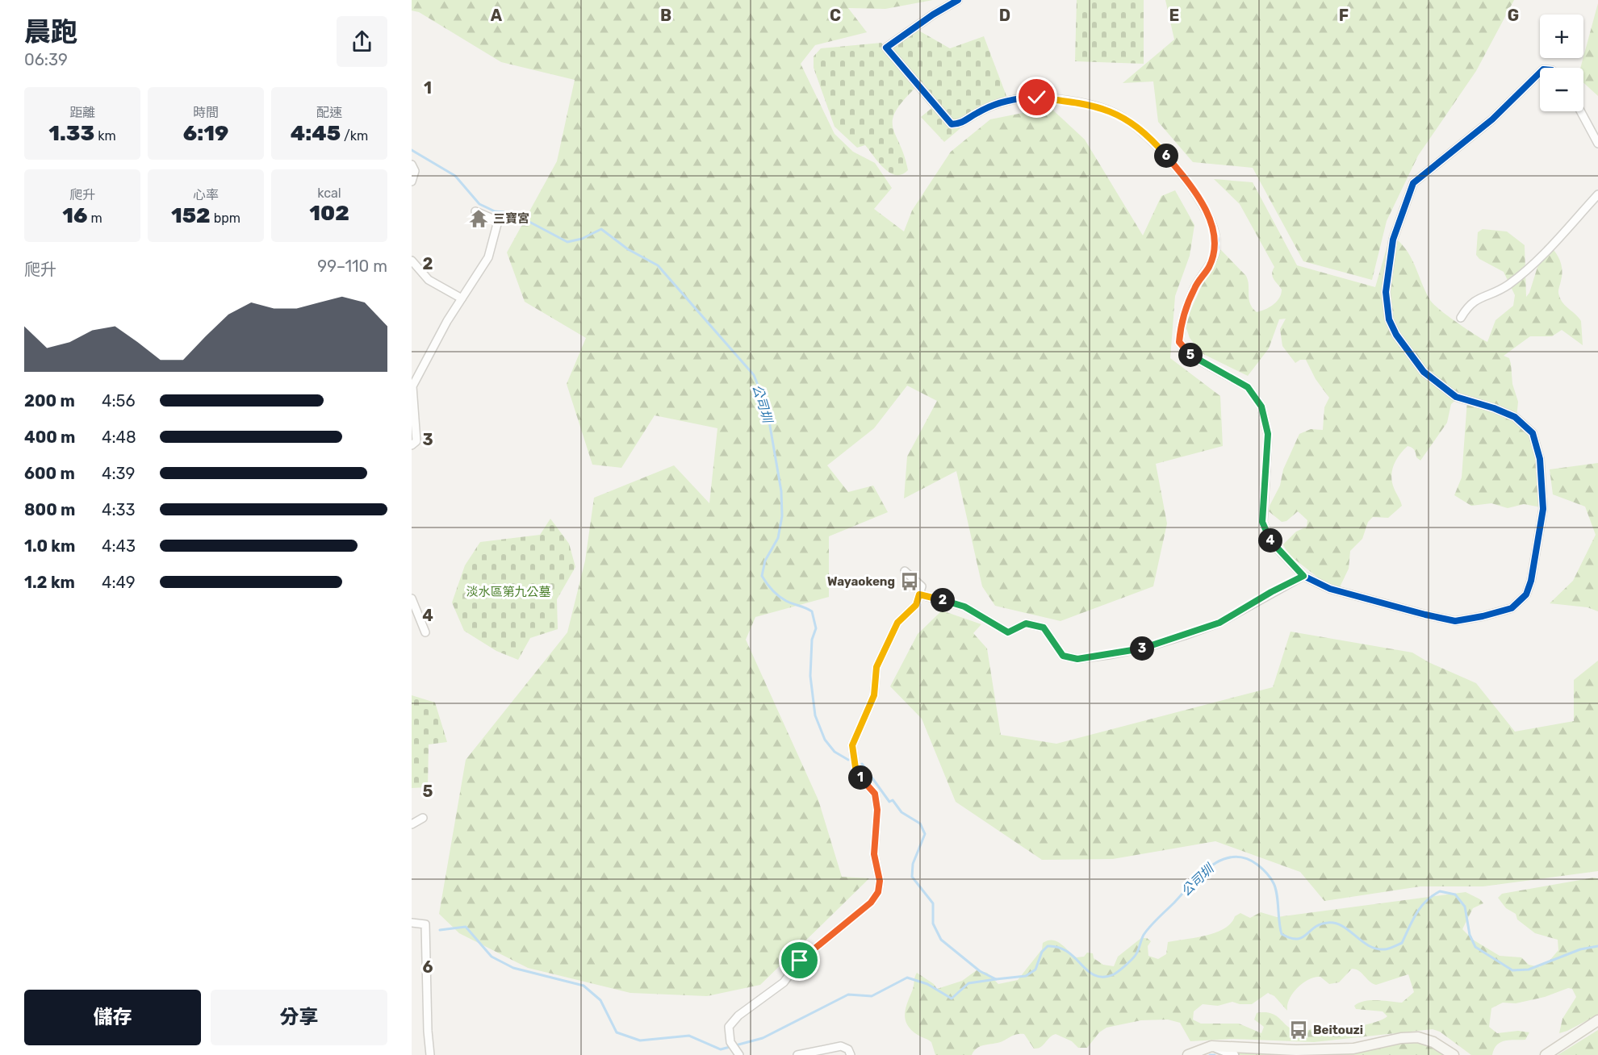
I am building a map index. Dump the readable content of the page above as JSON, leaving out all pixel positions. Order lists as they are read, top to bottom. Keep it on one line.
{"water":["公司圳"],"parks":["淡水區第九公墓"],"places":{"temple":["三寶宮"],"bus stop":["Wayaokeng","Beitouzi"]},"page":{"heading":["晨跑","06:39"],"map_buttons":["+","−"],"stats":[["距離","1.33 km"],["時間","6:19"],["配速","4:45 /km"],["爬升","16 m"],["心率","152 bpm"],["kcal","102"]],"pins":["6","5","4","2","3","1"],"chart":["爬升","99–110 m"],"list":[{"name":"200 m","note":"4:56"},{"name":"400 m","note":"4:48"},{"name":"600 m","note":"4:39"},{"name":"800 m","note":"4:33"},{"name":"1.0 km","note":"4:43"},{"name":"1.2 km","note":"4:49"}],"buttons":["儲存","分享"]},"grid":{"columns":["A","B","C","D","E","F","G"],"rows":["1","2","3","4","5","6"]}}
